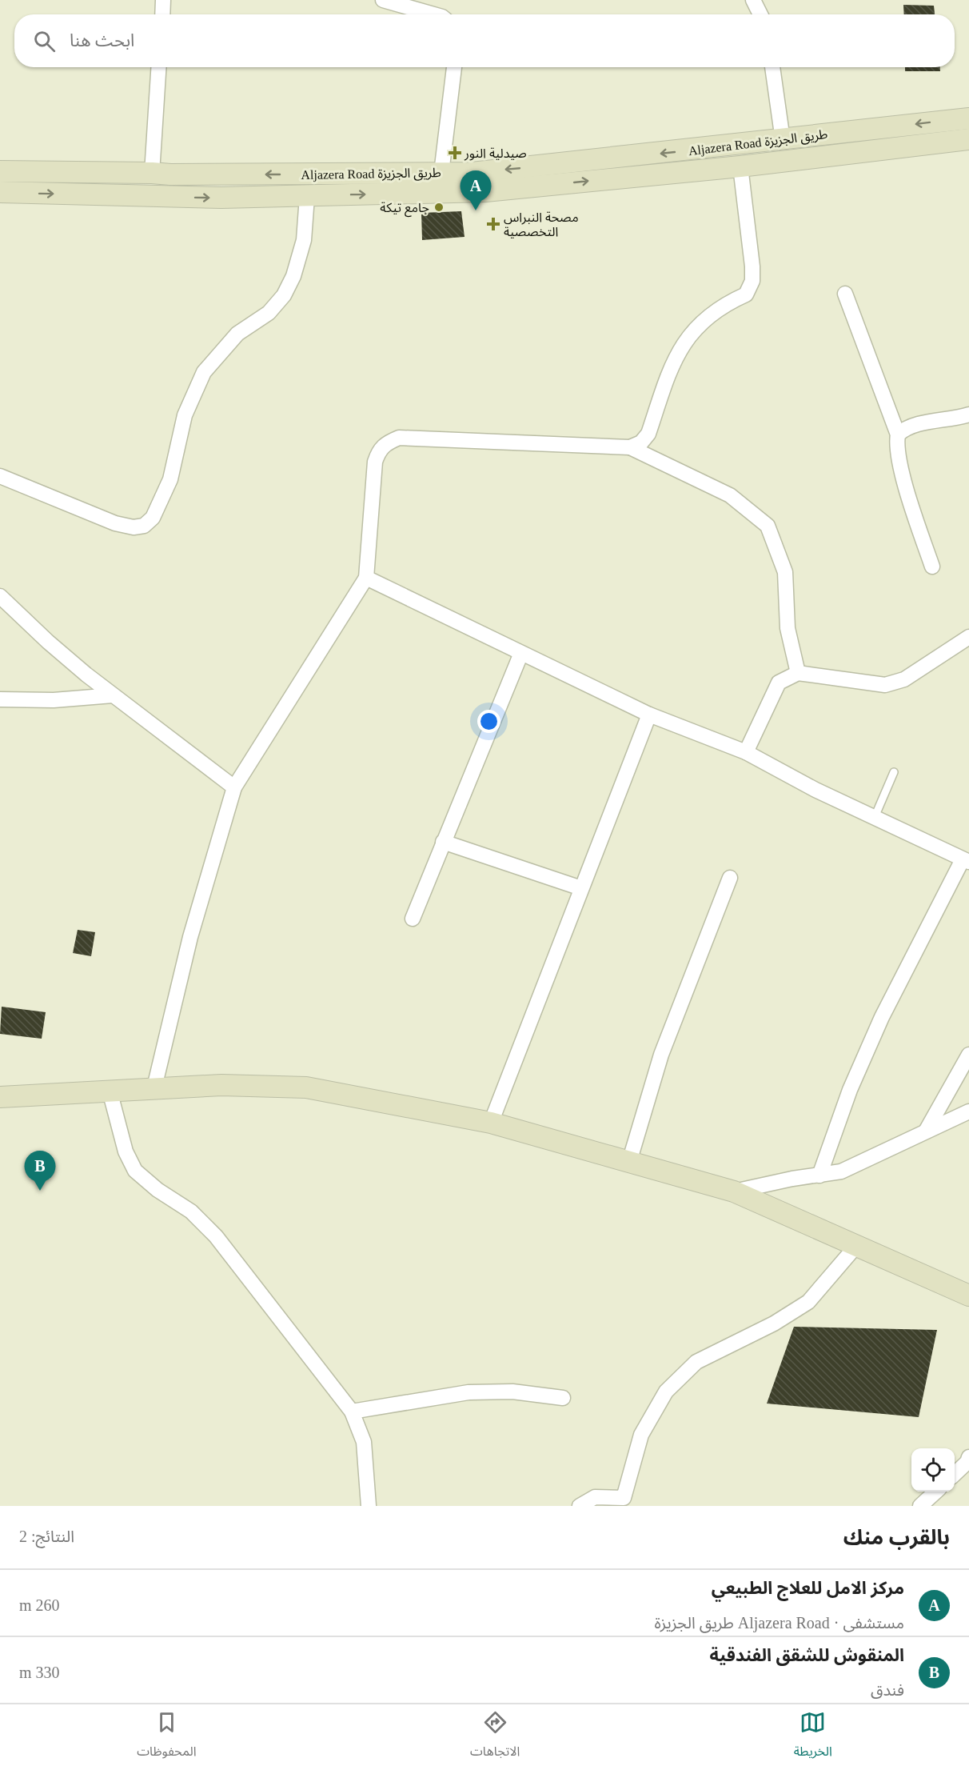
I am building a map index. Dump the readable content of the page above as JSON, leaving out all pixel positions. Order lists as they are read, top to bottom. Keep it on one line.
{"streets":{"main road":["Aljazera Road طريق الجزيزة"]},"places":{"health":["صيدلية النور","مصحة النبراس التخصصية"],"other":["جامع تيكة"]},"page":{"search":"ابحث هنا","pins":["A","B"],"heading":["بالقرب منك","النتائج: 2"],"list":[{"mark":"A","name":"مركز الامل للعلاج الطبيعي","note":"مستشفى · Aljazera Road طريق الجزيزة","value":"260 m"},{"mark":"B","name":"المنقوش للشقق الفندقية","note":"فندق","value":"330 m"}],"nav":["الخريطة","الاتجاهات","المحفوظات"]}}
